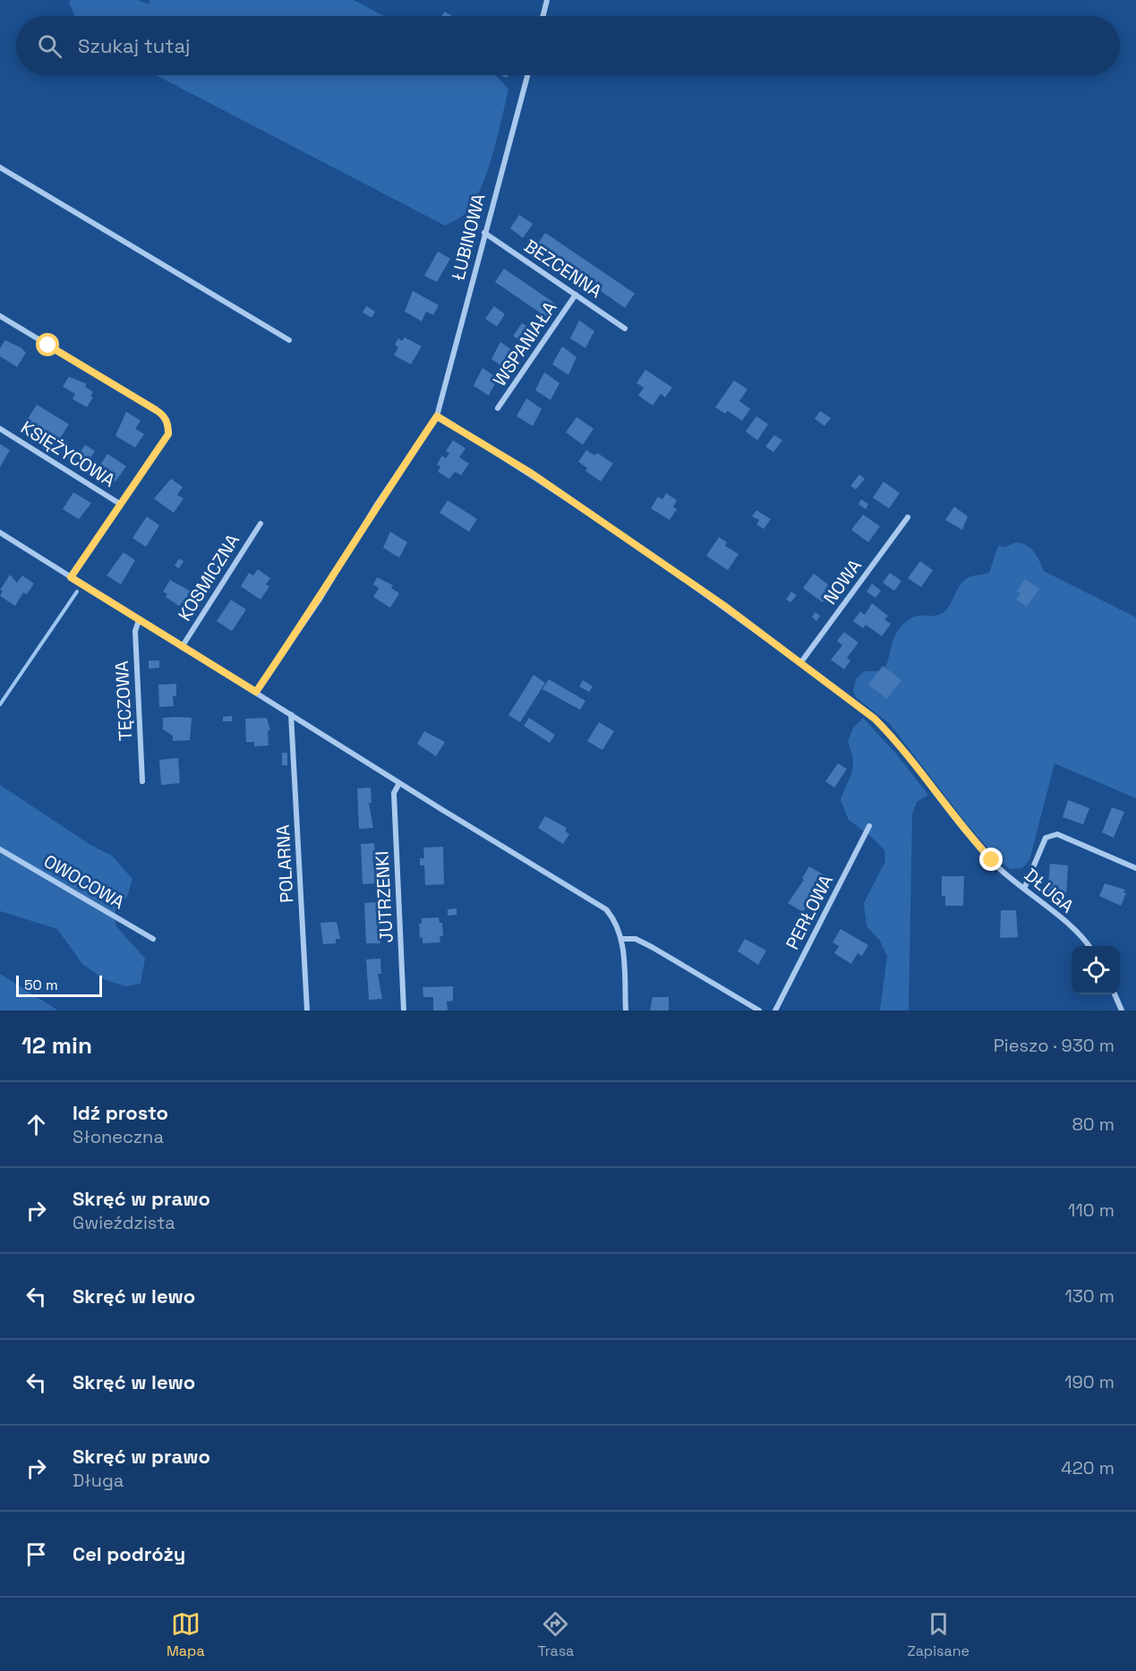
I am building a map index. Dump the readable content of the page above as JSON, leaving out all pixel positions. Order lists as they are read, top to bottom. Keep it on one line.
{"streets":{"street":["ŁUBINOWA","BEZCENNA","WSPANIAŁA","KSIĘŻYCOWA","KOSMICZNA","NOWA","TĘCZOWA","POLARNA","OWOCOWA","DŁUGA","JUTRZENKI","PERŁOWA"]},"crossings":[["ŁUBINOWA","BEZCENNA"],["ŁUBINOWA","DŁUGA"],["BEZCENNA","WSPANIAŁA"],["NOWA","DŁUGA"]],"scale_bar":"50 m","page":{"search":"Szukaj tutaj","scale":"50 m","heading":["12 min","Pieszo · 930 m"],"list":[["Idź prosto","Słoneczna","80 m"],["Skręć w prawo","Gwieździsta","110 m"],["Skręć w lewo","130 m"],["Skręć w lewo","190 m"],["Skręć w prawo","Długa","420 m"],"Cel podróży"],"nav":["Mapa","Trasa","Zapisane"]}}
